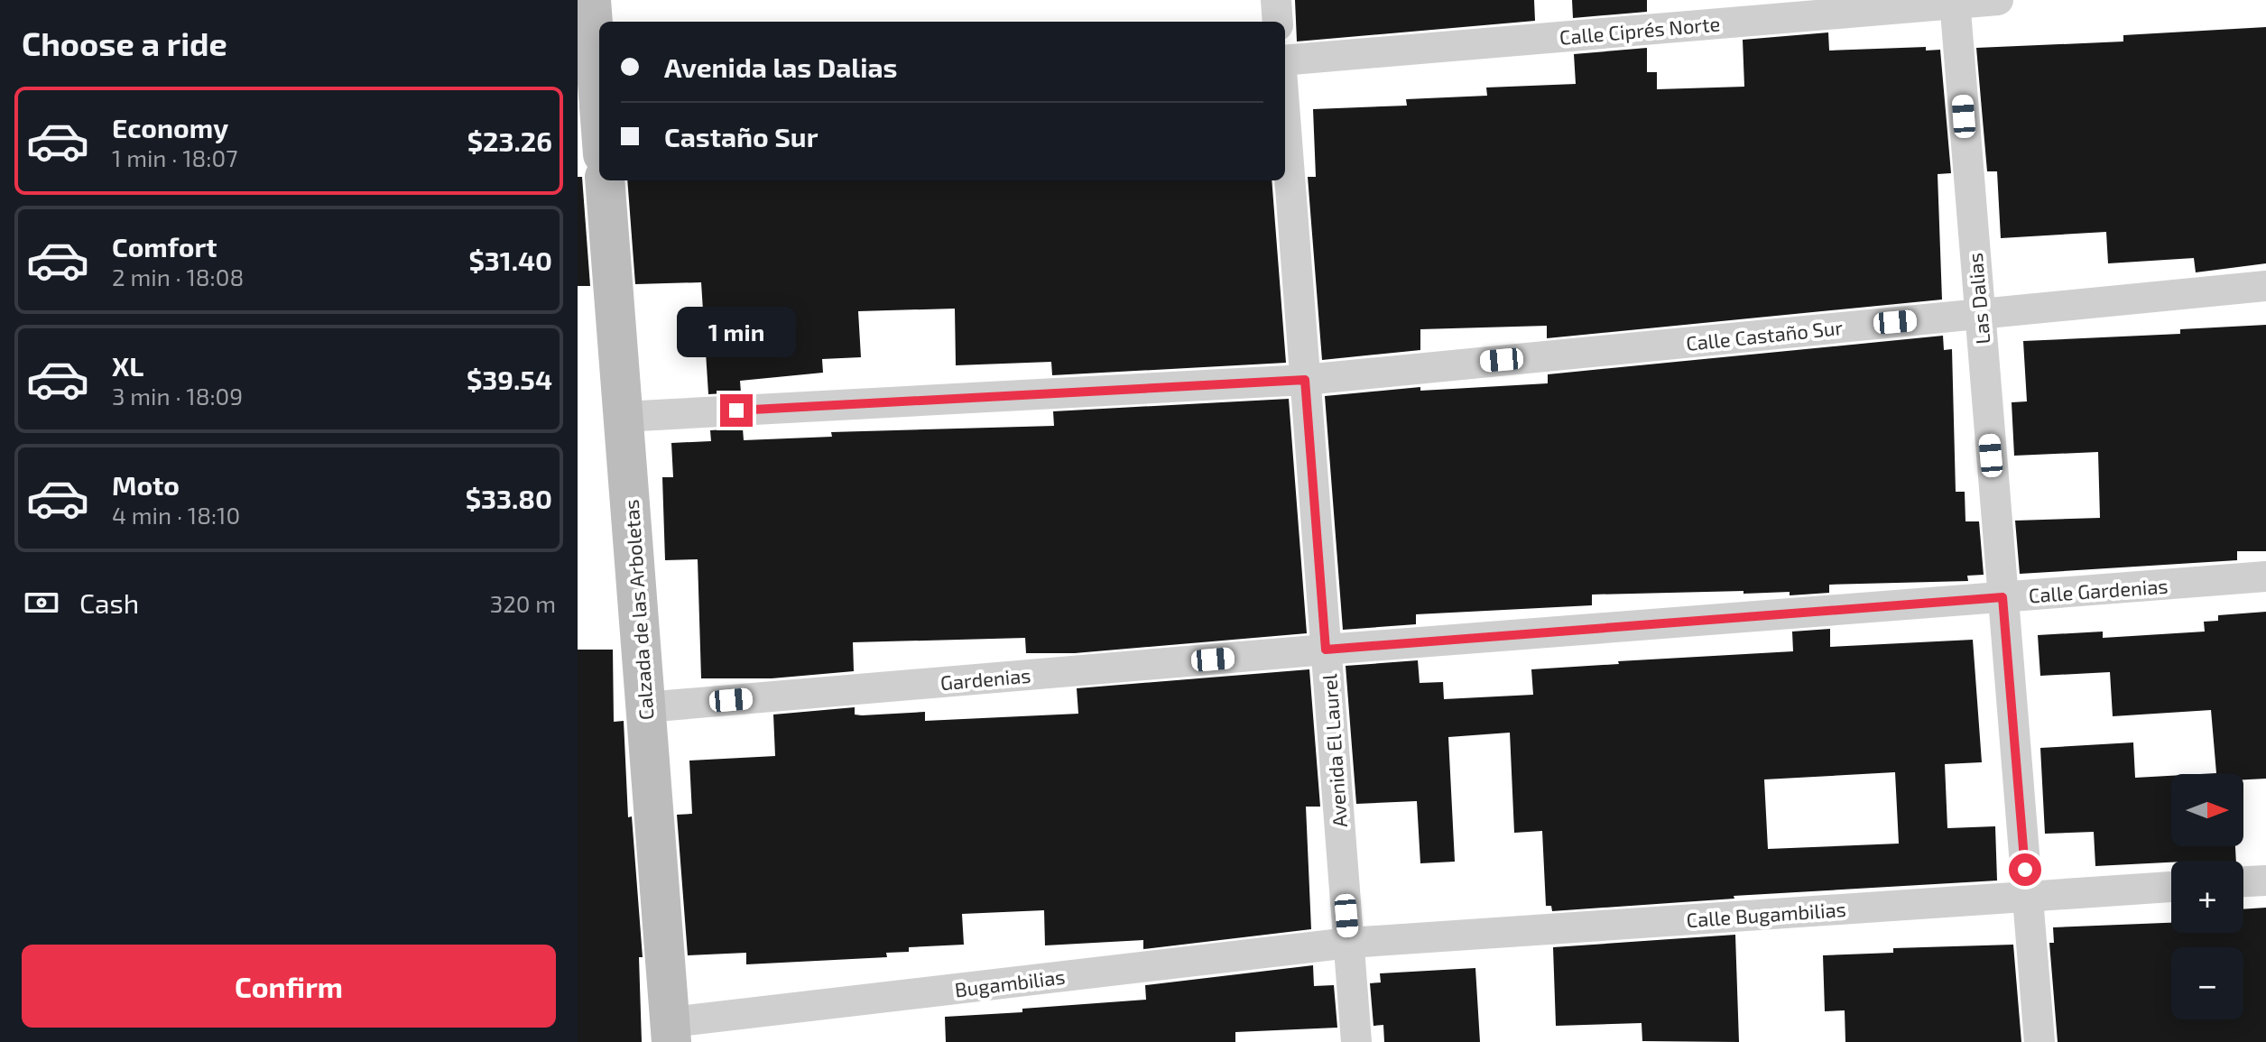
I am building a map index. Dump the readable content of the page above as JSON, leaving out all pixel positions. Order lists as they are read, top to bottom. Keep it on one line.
{"streets":{"street":["Calle Ciprés Norte","Las Dalias","Calle Castaño Sur","Calle Gardenias","Calzada de las Arboletas","Gardenias","Avenida El Laurel","Calle Bugambilias","Bugambilias"]},"crossings":[["Calle Ciprés Norte","Las Dalias"],["Las Dalias","Calle Castaño Sur"],["Las Dalias","Calle Gardenias"],["Las Dalias","Calle Bugambilias"],["Calle Castaño Sur","Calzada de las Arboletas"],["Calle Castaño Sur","Avenida El Laurel"],["Calle Gardenias","Gardenias"],["Calle Gardenias","Avenida El Laurel"],["Calzada de las Arboletas","Gardenias"],["Calzada de las Arboletas","Bugambilias"],["Gardenias","Avenida El Laurel"],["Avenida El Laurel","Calle Bugambilias"],["Avenida El Laurel","Bugambilias"],["Calle Bugambilias","Bugambilias"]],"north":"right","page":{"heading":"Choose a ride","banner":["Avenida las Dalias","Castaño Sur"],"list":[{"name":"Economy","note":"1 min · 18:07","value":"$23.26"},{"name":"Comfort","note":"2 min · 18:08","value":"$31.40"},{"name":"XL","note":"3 min · 18:09","value":"$39.54"},{"name":"Moto","note":"4 min · 18:10","value":"$33.80"}],"bubble":"1 min","pay":["Cash","320 m"],"map_buttons":["+","−"],"buttons":"Confirm"}}
